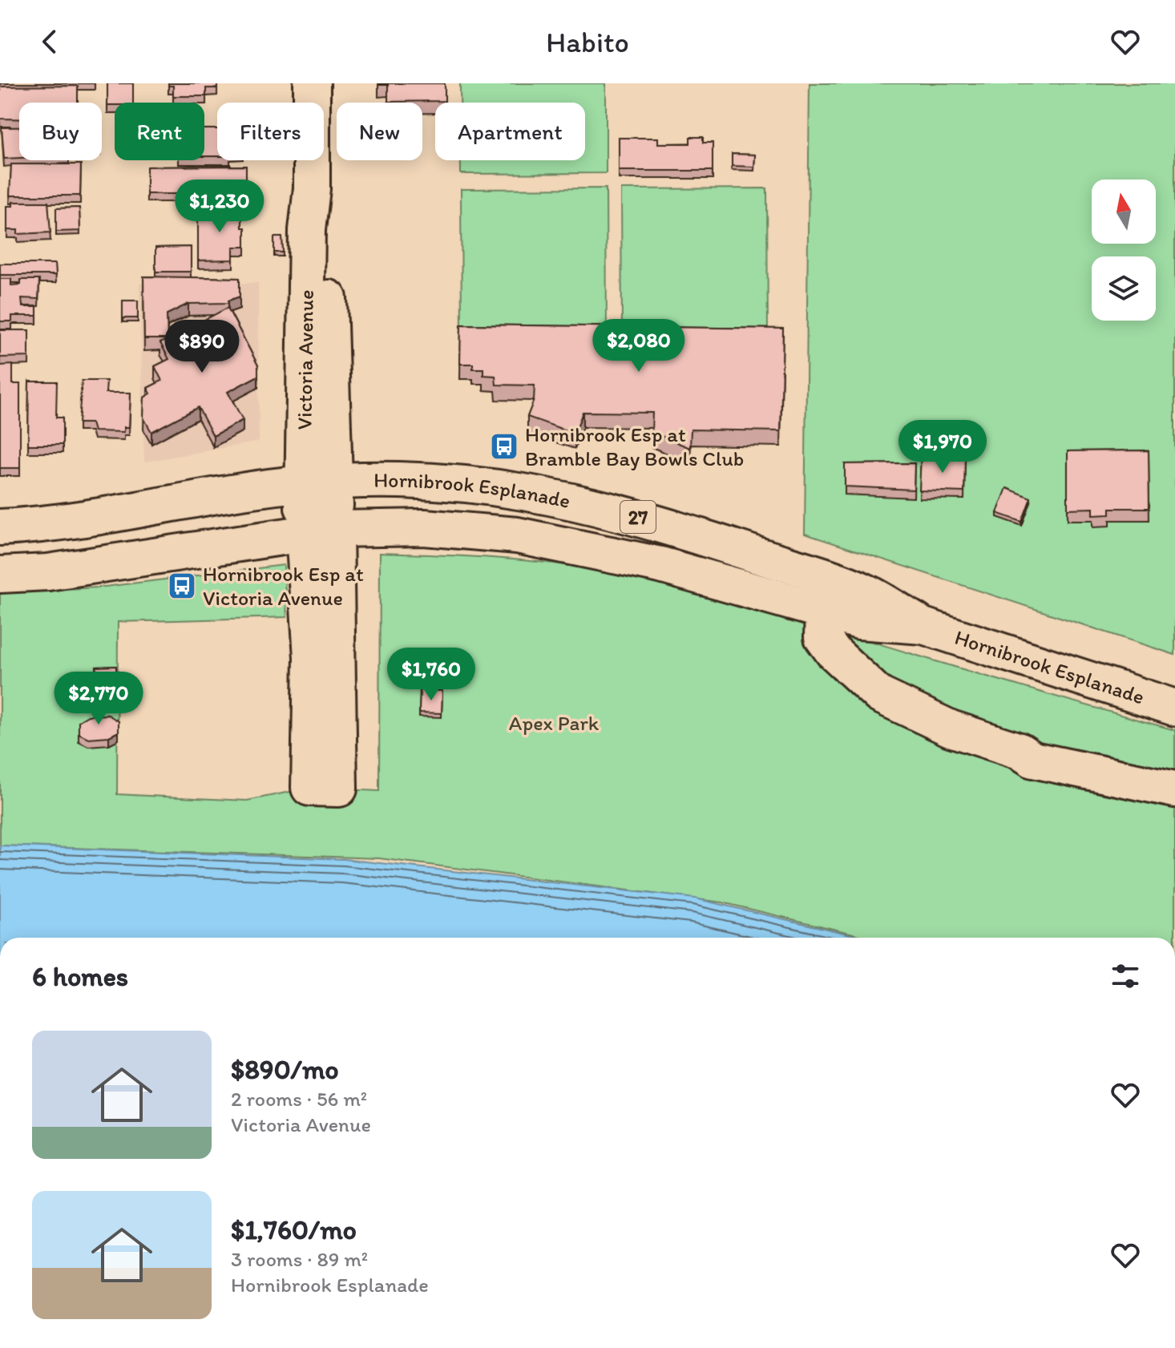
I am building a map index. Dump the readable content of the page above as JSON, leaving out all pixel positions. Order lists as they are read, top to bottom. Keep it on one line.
{"streets":{"main road":["Victoria Avenue","Hornibrook Esplanade","27"]},"crossings":[["Victoria Avenue","Hornibrook Esplanade"]],"parks":["Apex Park"],"places":{"bus stop":["Hornibrook Esp at Bramble Bay Bowls Club","Hornibrook Esp at Victoria Avenue"]},"north":"top","page":{"header":"Habito","chip":["Buy","Rent","Filters","New","Apartment"],"price":["$1,230","$2,080","$890","$1,970","$1,760","$2,770"],"heading":"6 homes","list":[{"name":"$890/mo","note":"2 rooms · 56 m² · Victoria Avenue"},{"name":"$1,760/mo","note":"3 rooms · 89 m² · Hornibrook Esplanade"}]}}
